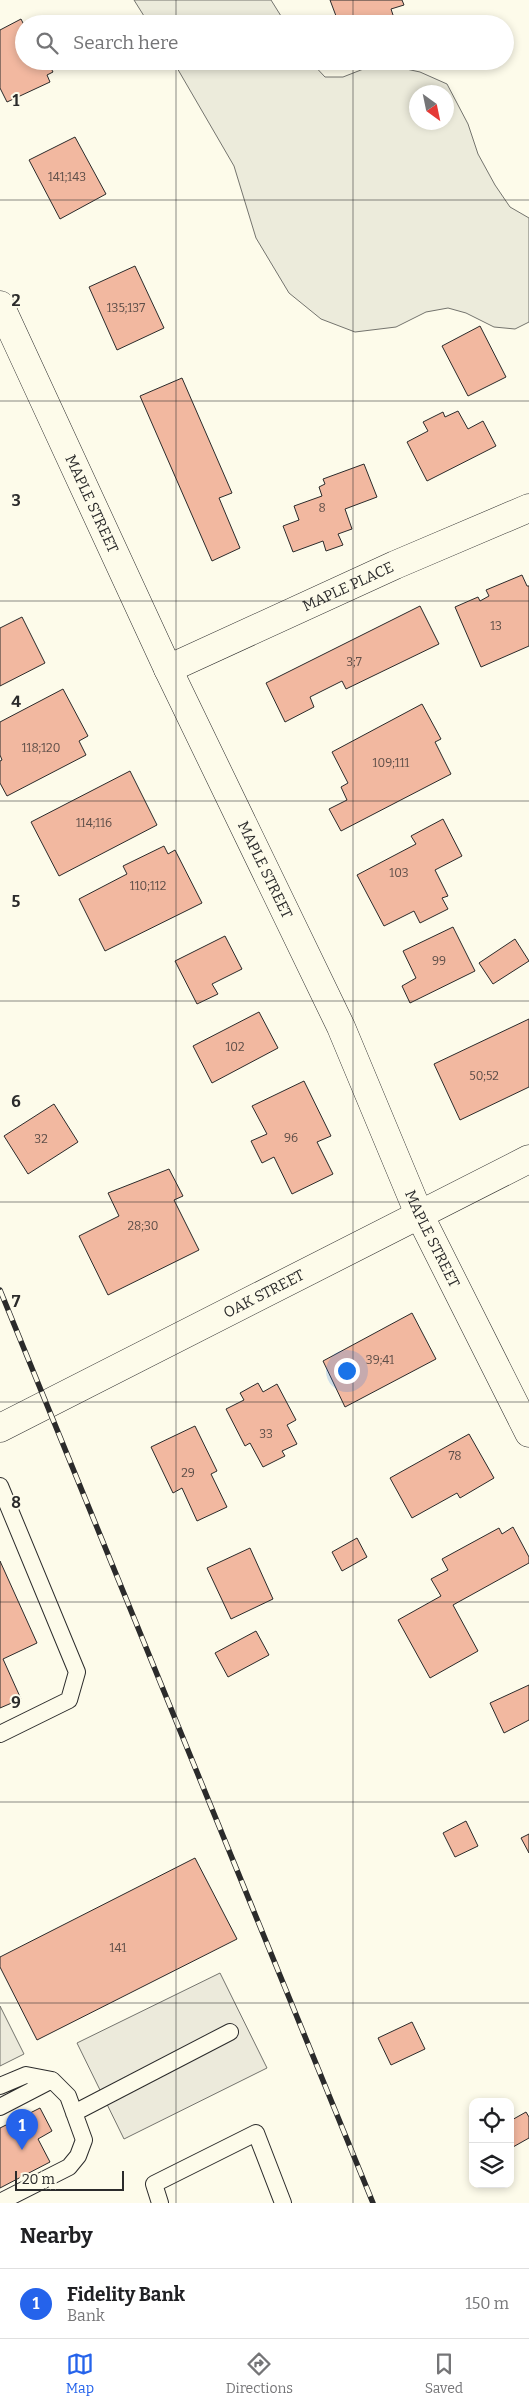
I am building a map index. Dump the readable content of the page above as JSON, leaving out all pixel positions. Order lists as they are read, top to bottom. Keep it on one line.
{"streets":{"street":["MAPLE STREET","MAPLE PLACE","OAK STREET"]},"crossings":[["MAPLE STREET","MAPLE PLACE"],["MAPLE STREET","OAK STREET"]],"house_numbers":["141;143","135;137","8","13","3;7","118;120","109;111","114;116","103","110;112","99","102","50;52","96","32","28;30","39;41","33","78","29","141"],"scale_bar":"20 m","north":"bottom right","page":{"search":"Search here","pins":"1","scale":"20 m","heading":"Nearby","list":[{"mark":"1","name":"Fidelity Bank","note":"Bank","value":"150 m"}],"nav":["Map","Directions","Saved"]},"grid":{"rows":["1","2","3","4","5","6","7","8","9"]}}
